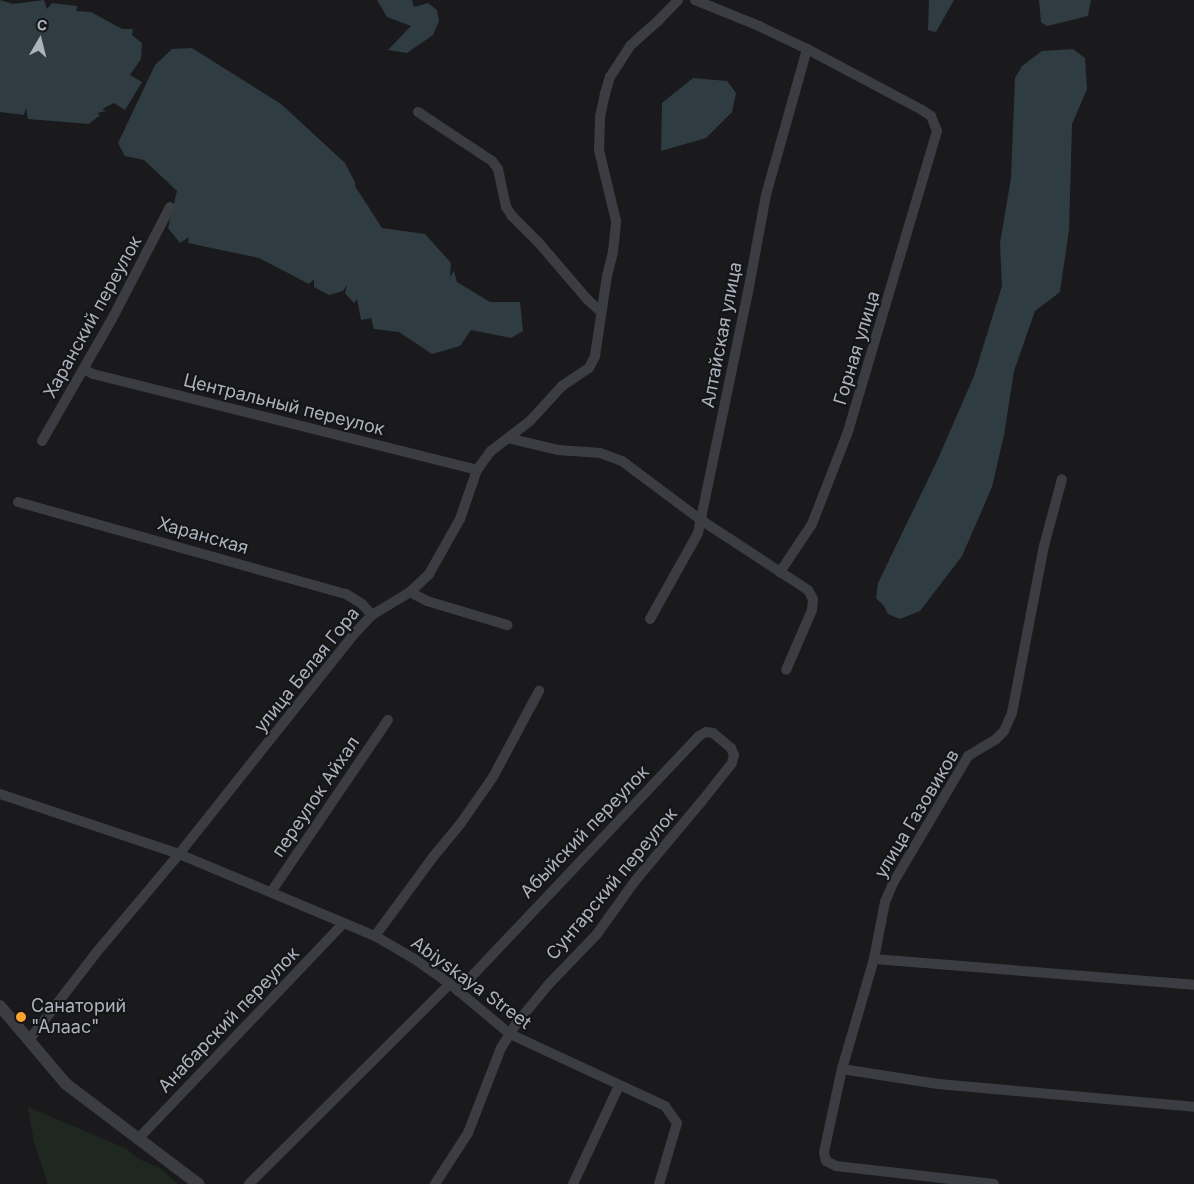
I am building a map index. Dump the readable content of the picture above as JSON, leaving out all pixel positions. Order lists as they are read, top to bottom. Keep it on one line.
{"streets":{"street":["Харанский переулок","Алтайская улица","Горная улица","Центральный переулок","Харанская","улица Белая Гора","переулок Айхал","улица Газовиков","Абыйский переулок","Сунтарский переулок","Abiyskaya Street","Анабарский переулок"]},"crossings":[["Харанский переулок","Центральный переулок"],["Алтайская улица","Горная улица"],["Центральный переулок","улица Белая Гора"],["Харанская","улица Белая Гора"],["улица Белая Гора","Abiyskaya Street"],["переулок Айхал","Abiyskaya Street"],["Абыйский переулок","Сунтарский переулок"],["Абыйский переулок","Abiyskaya Street"],["Сунтарский переулок","Abiyskaya Street"],["Abiyskaya Street","Анабарский переулок"]],"places":["Санаторий \"Алаас\""],"north":"top"}
